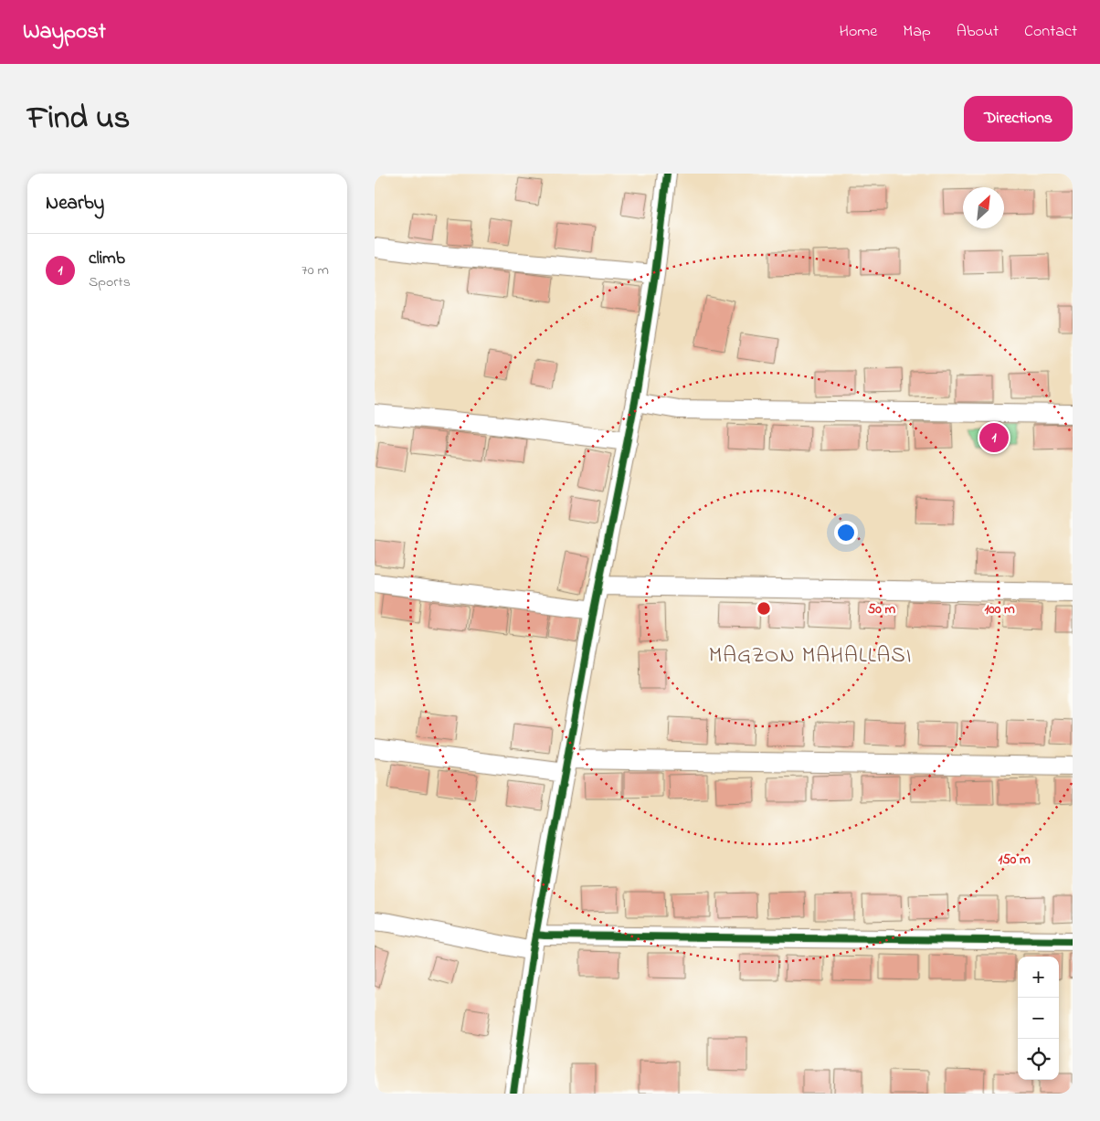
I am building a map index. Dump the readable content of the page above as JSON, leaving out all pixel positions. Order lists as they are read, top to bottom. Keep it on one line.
{"districts":["MAGZON MAHALLASI"],"north":"top right","page":{"header":"Waypost","nav":["Home","Map","About","Contact"],"title":"Find us","buttons":"Directions","heading":"Nearby","list":[{"mark":"1","name":"climb","note":"Sports","value":"70 m"}],"pins":"1","map_buttons":["+","−"]},"rings":["50 m","100 m","150 m"]}
